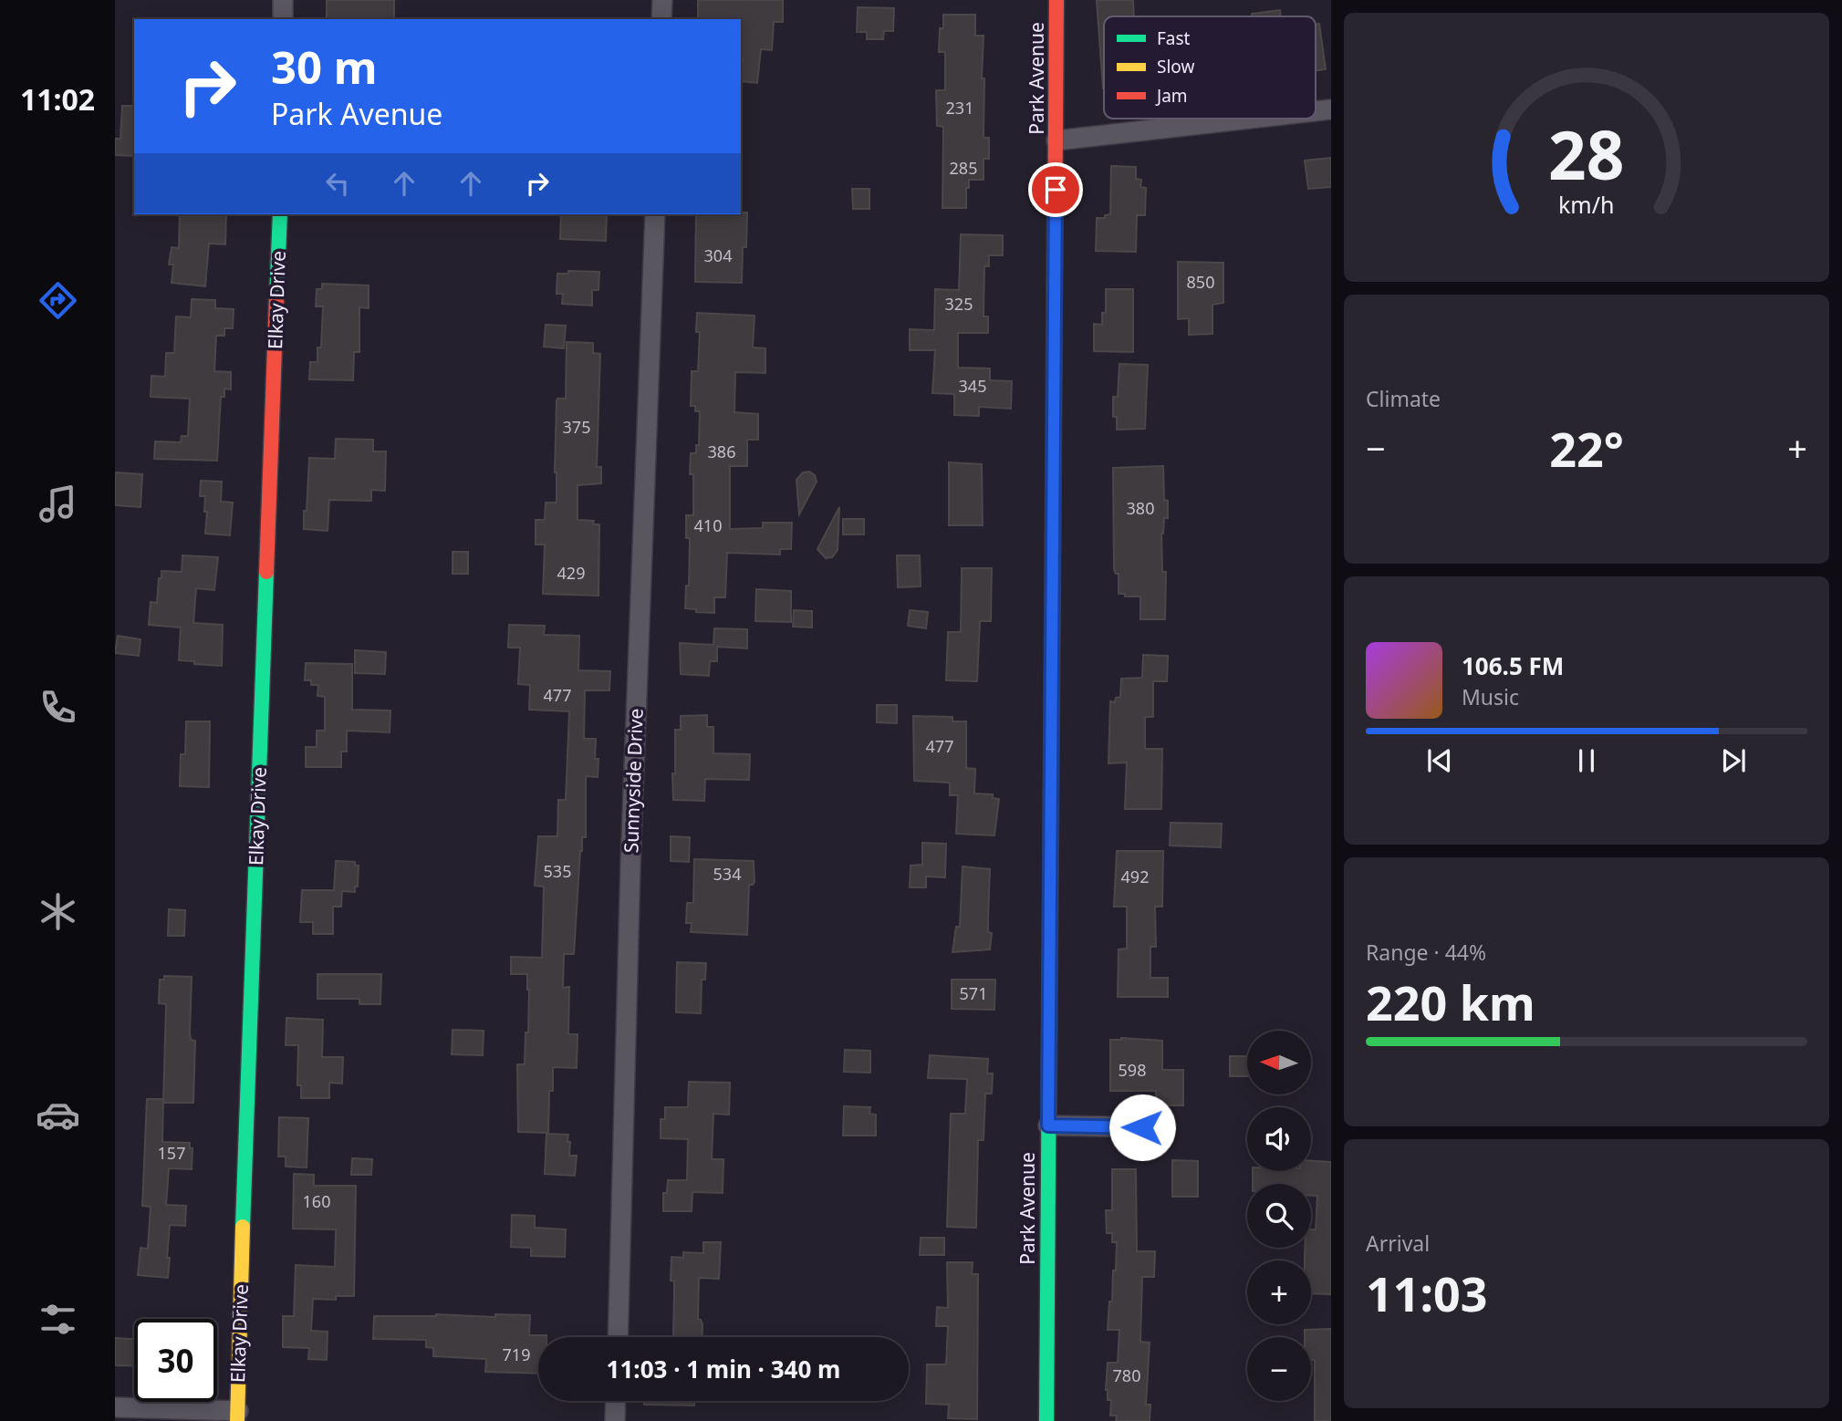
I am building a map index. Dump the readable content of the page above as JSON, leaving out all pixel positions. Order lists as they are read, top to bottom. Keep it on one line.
{"streets":{"street":["Park Avenue","Elkay Drive","Sunnyside Drive"]},"house_numbers":["231","285","304","850","325","345","375","386","380","410","429","477","477","535","534","492","571","598","157","160","719","780"],"legend":["Fast","Slow","Jam"],"north":"left","page":{"tabs":"11:02","turn":["30 m","Park Avenue"],"tile":["Climate",["Range · 44%","220 km"],["Arrival","11:03"]],"heat":["−","22°","+"],"song":["106.5 FM","Music"],"map_buttons":["+","−"],"limit":"30","trip":"11:03 · 1 min · 340 m","gauge":["28","km/h"]}}
